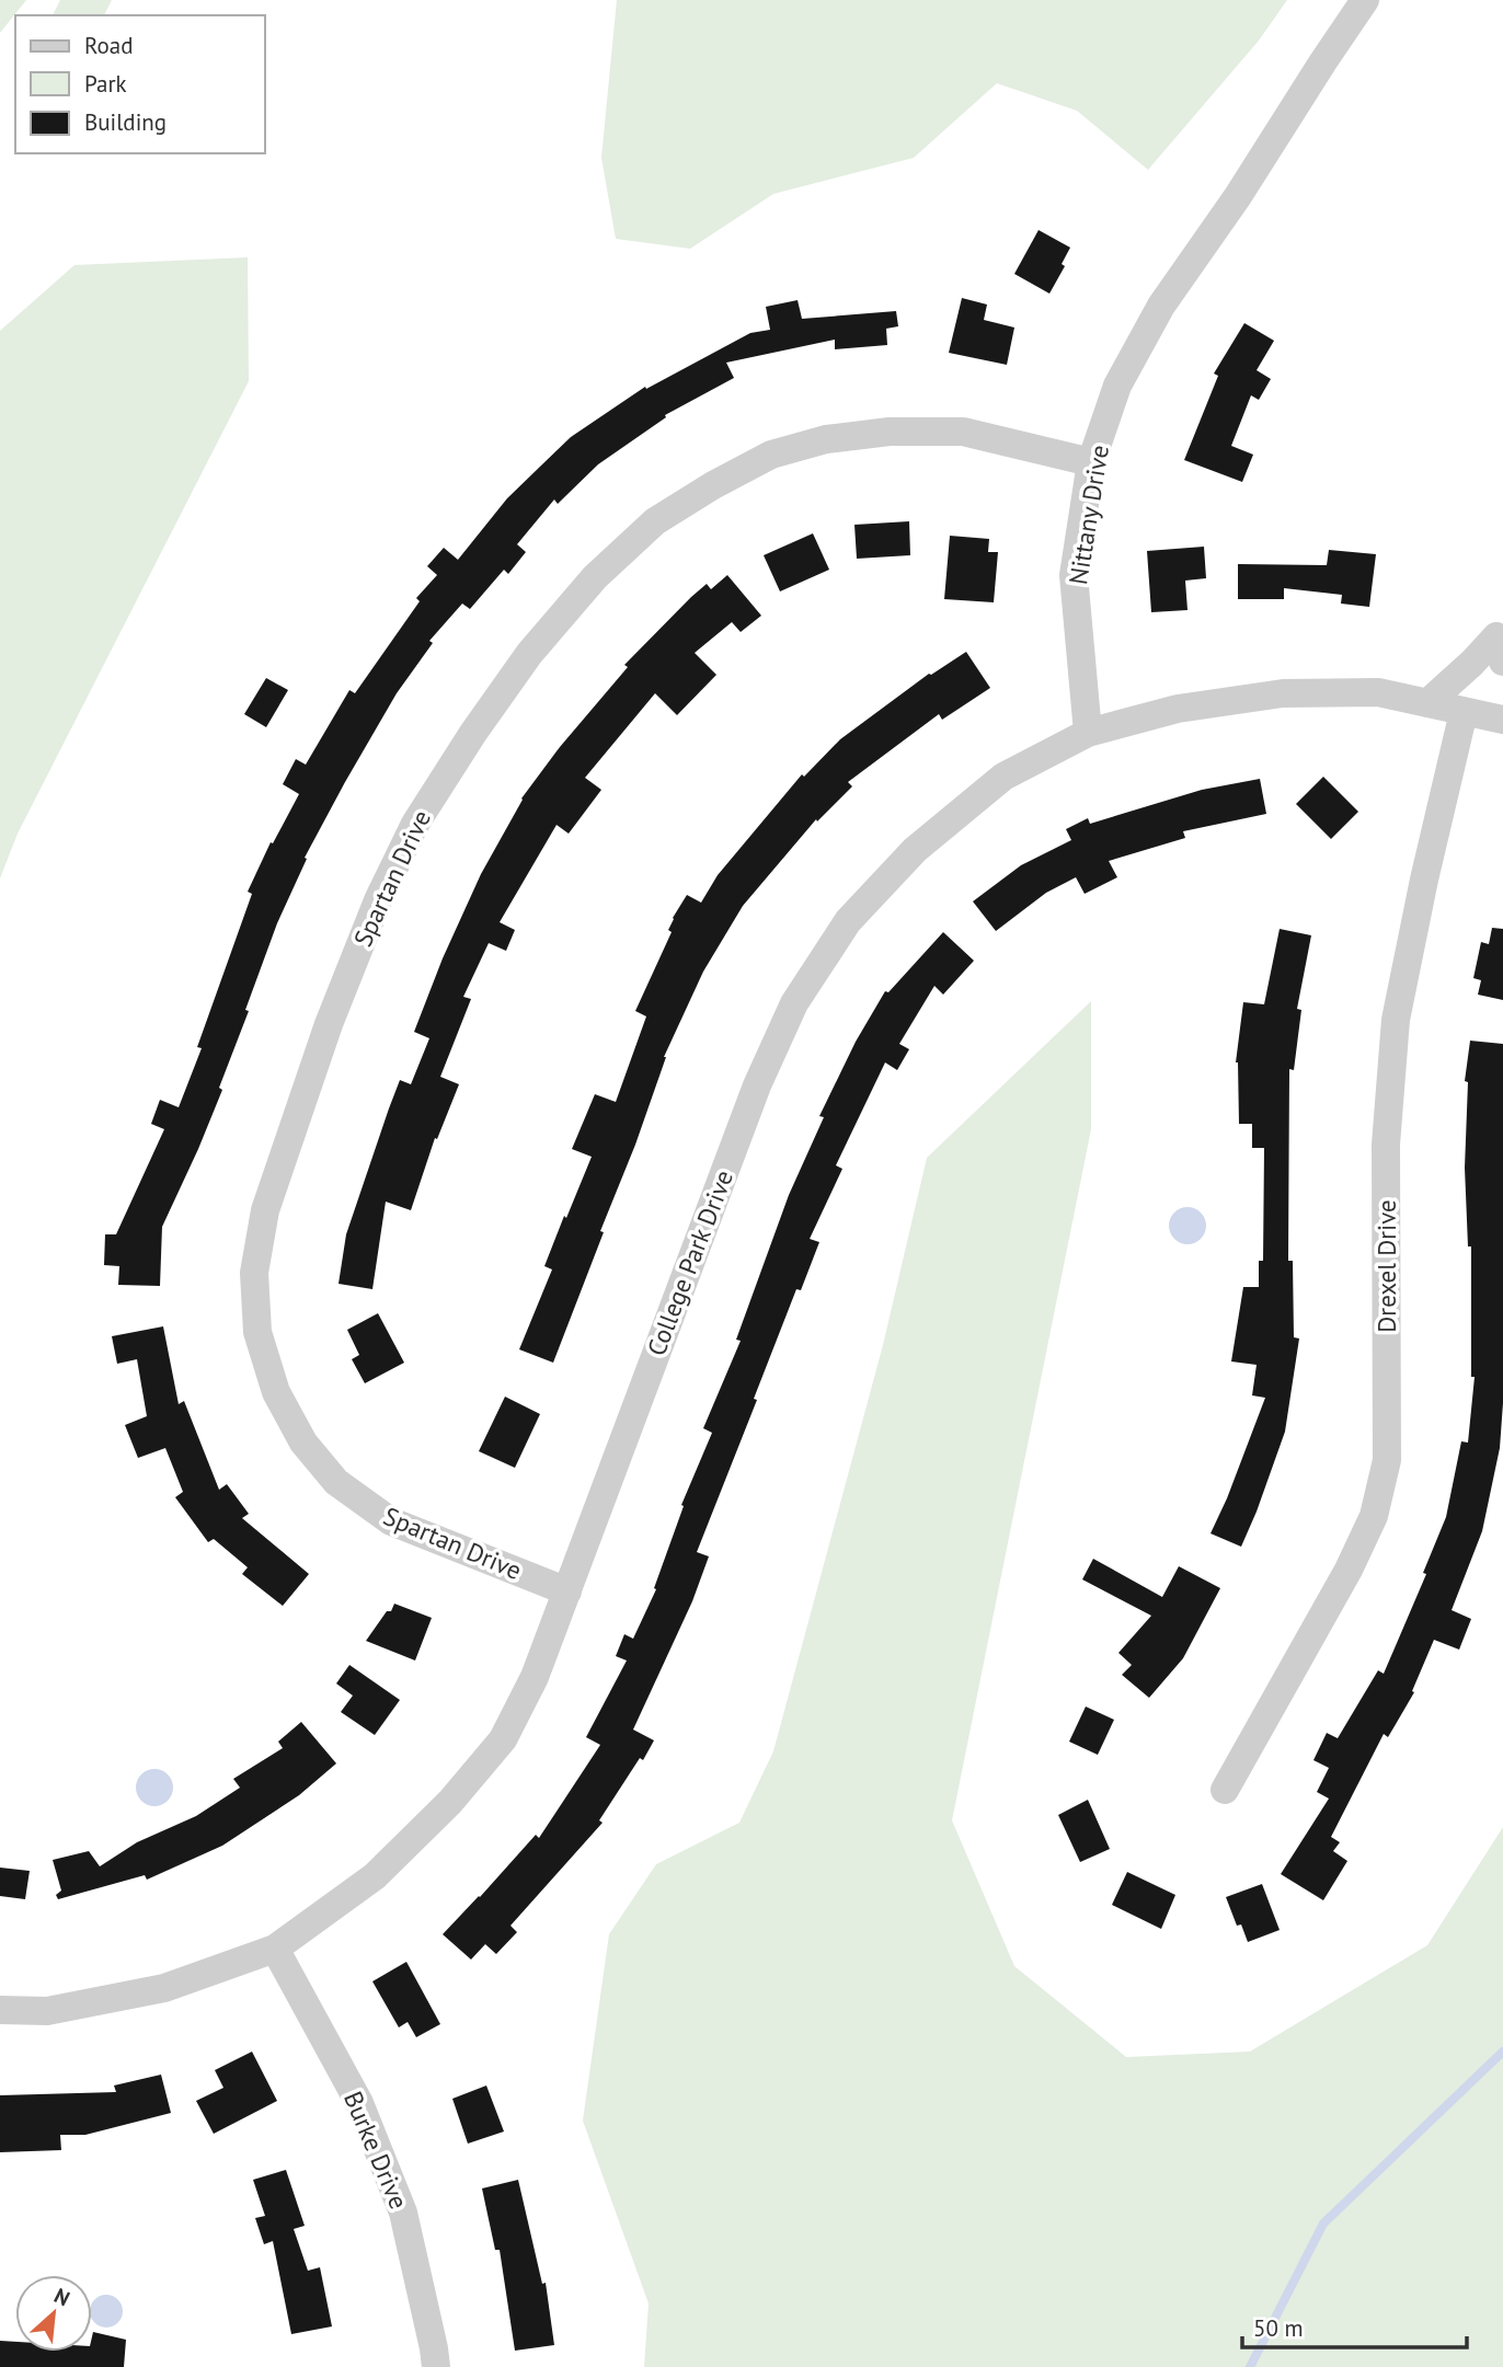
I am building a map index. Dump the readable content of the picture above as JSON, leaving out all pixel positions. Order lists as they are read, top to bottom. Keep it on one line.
{"streets":{"street":["Nittany Drive","Spartan Drive","College Park Drive","Drexel Drive","Burke Drive"]},"crossings":[["Nittany Drive","Spartan Drive"],["Nittany Drive","College Park Drive"],["Spartan Drive","College Park Drive"],["College Park Drive","Drexel Drive"],["College Park Drive","Burke Drive"]],"legend":["Road","Park","Building"],"scale_bar":"50 m","north":"top right"}
